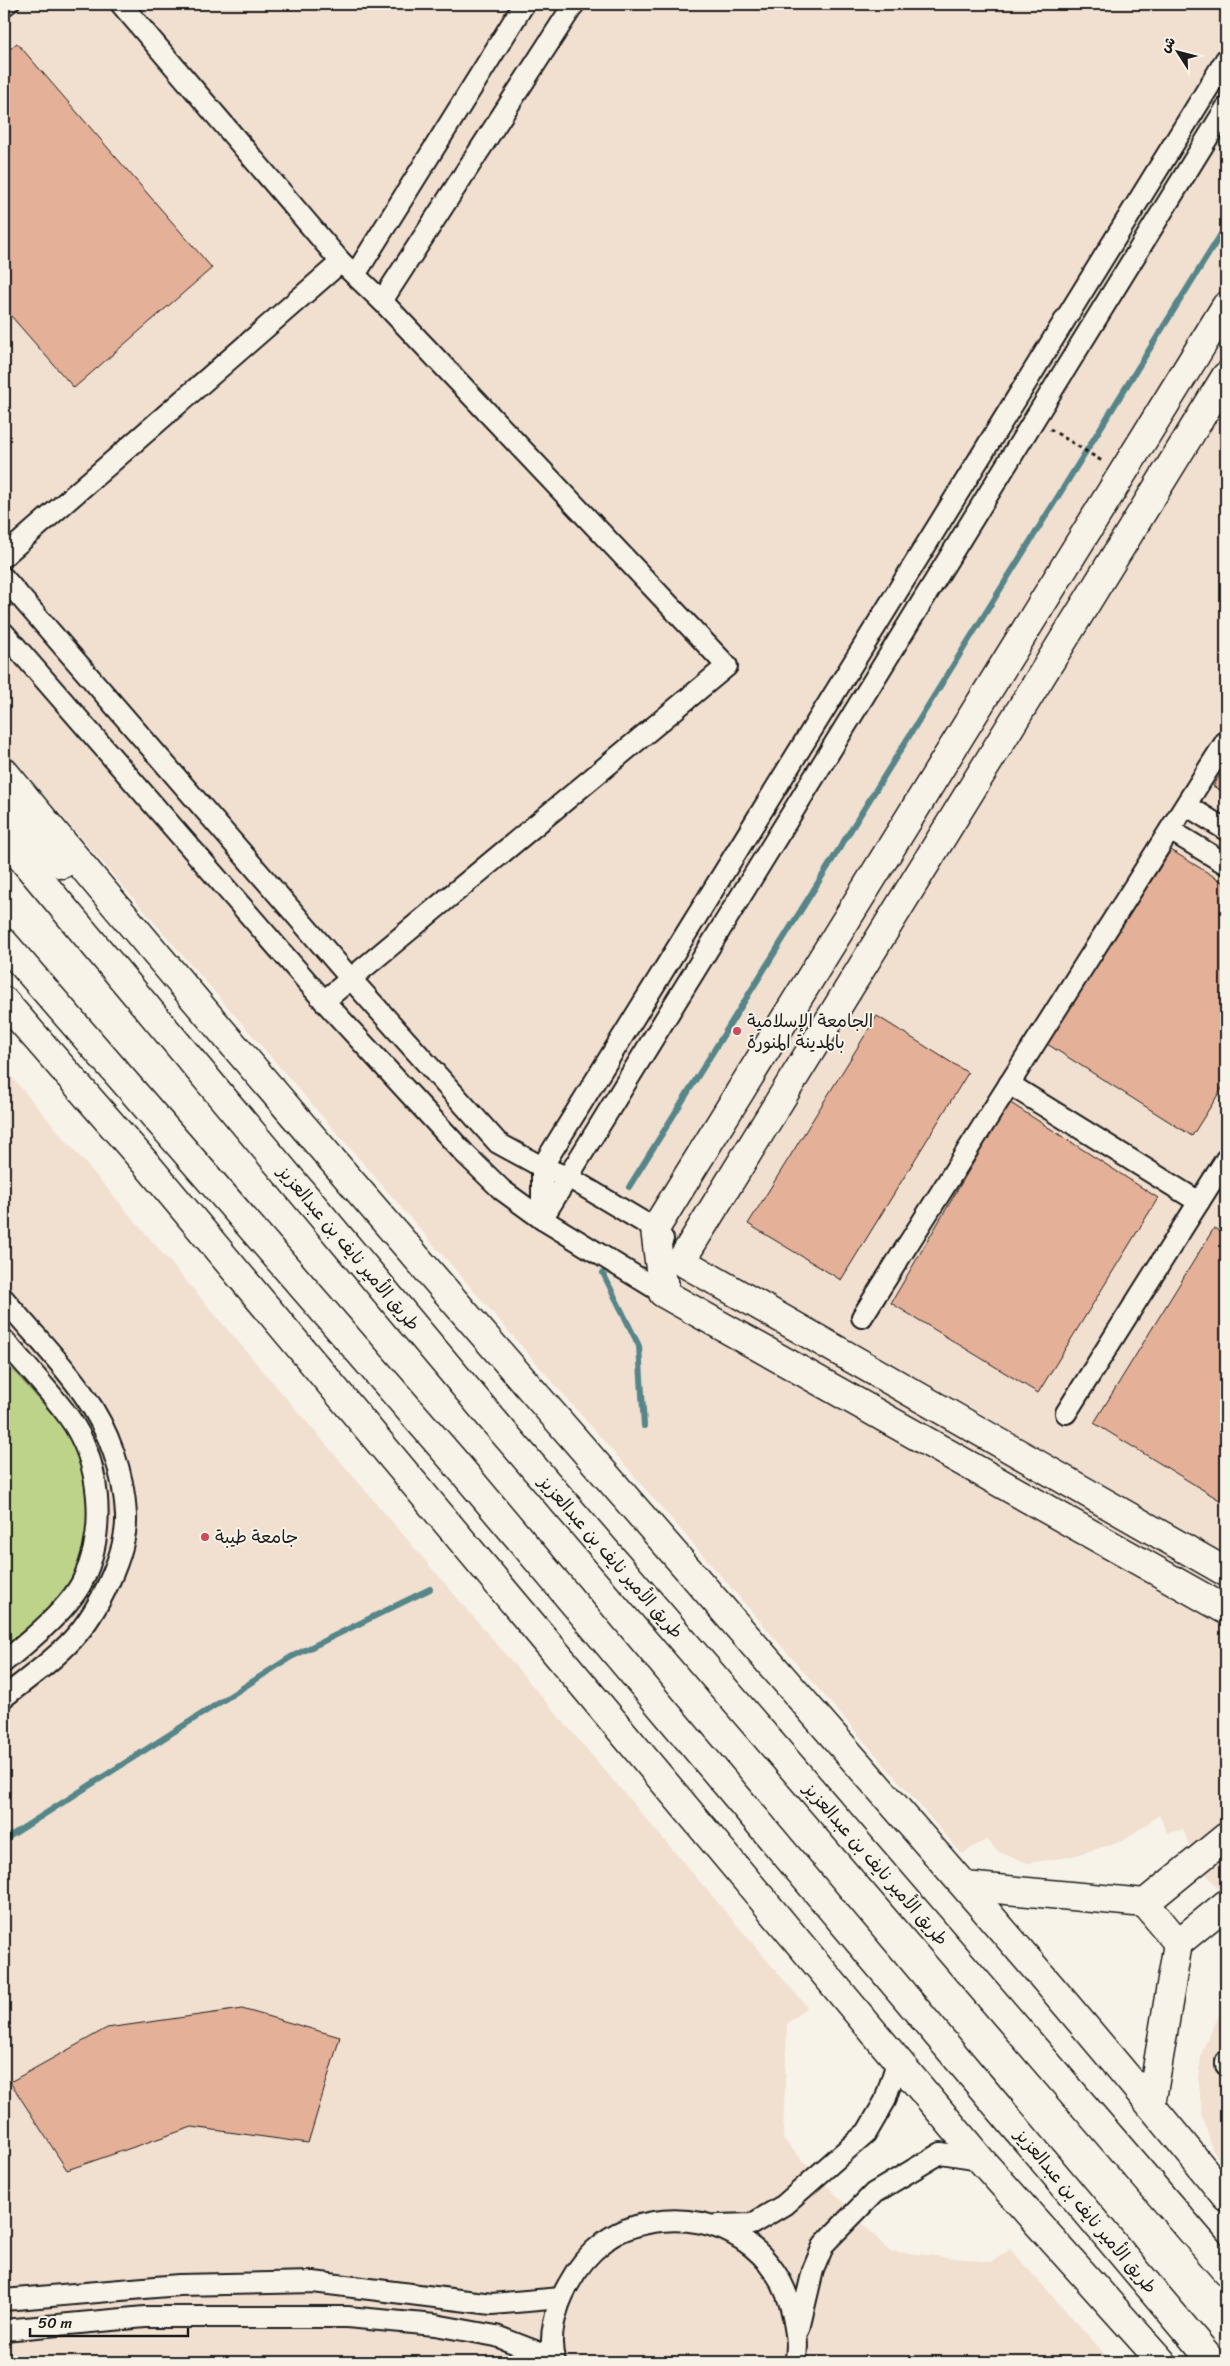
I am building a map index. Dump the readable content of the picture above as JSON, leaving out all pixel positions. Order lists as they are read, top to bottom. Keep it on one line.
{"streets":{"main road":["طريق الأمير نايف بن عبدالعزيز"]},"places":["الجامعة الإسلامية بالمدينة المنورة","جامعة طيبة"],"scale_bar":"50 m","north":"top left"}
